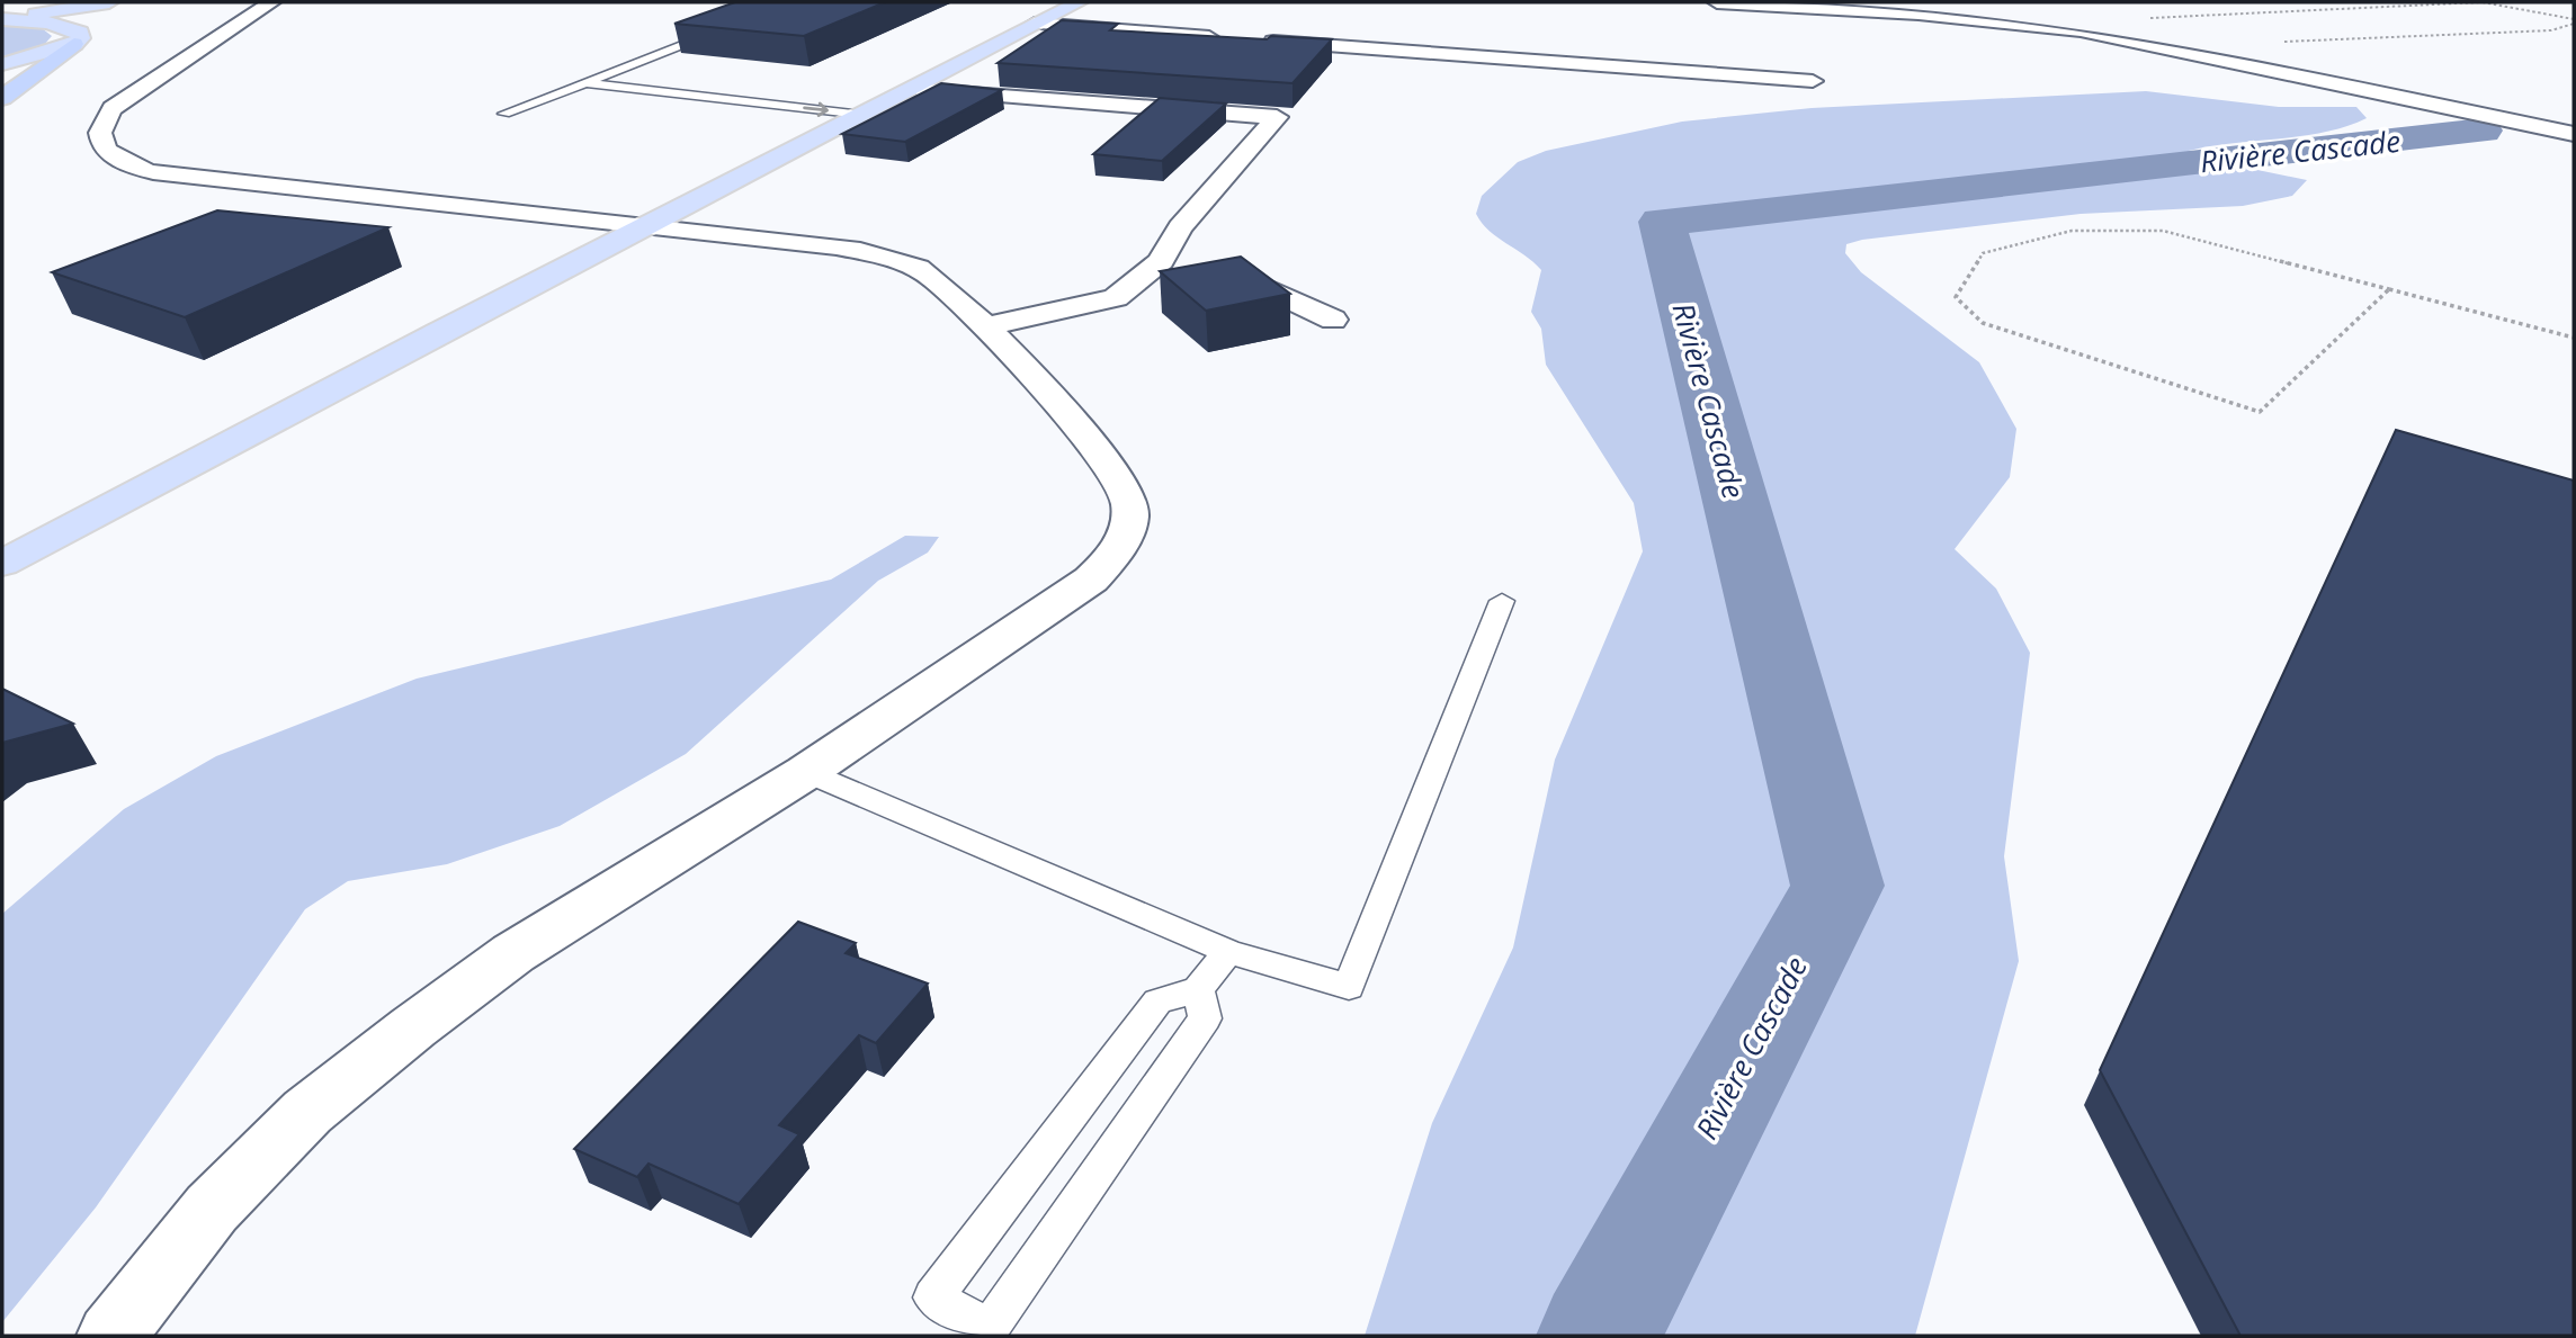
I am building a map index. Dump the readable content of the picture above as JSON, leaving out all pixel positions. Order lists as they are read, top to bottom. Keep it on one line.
{"water":["Rivière Cascade"]}
